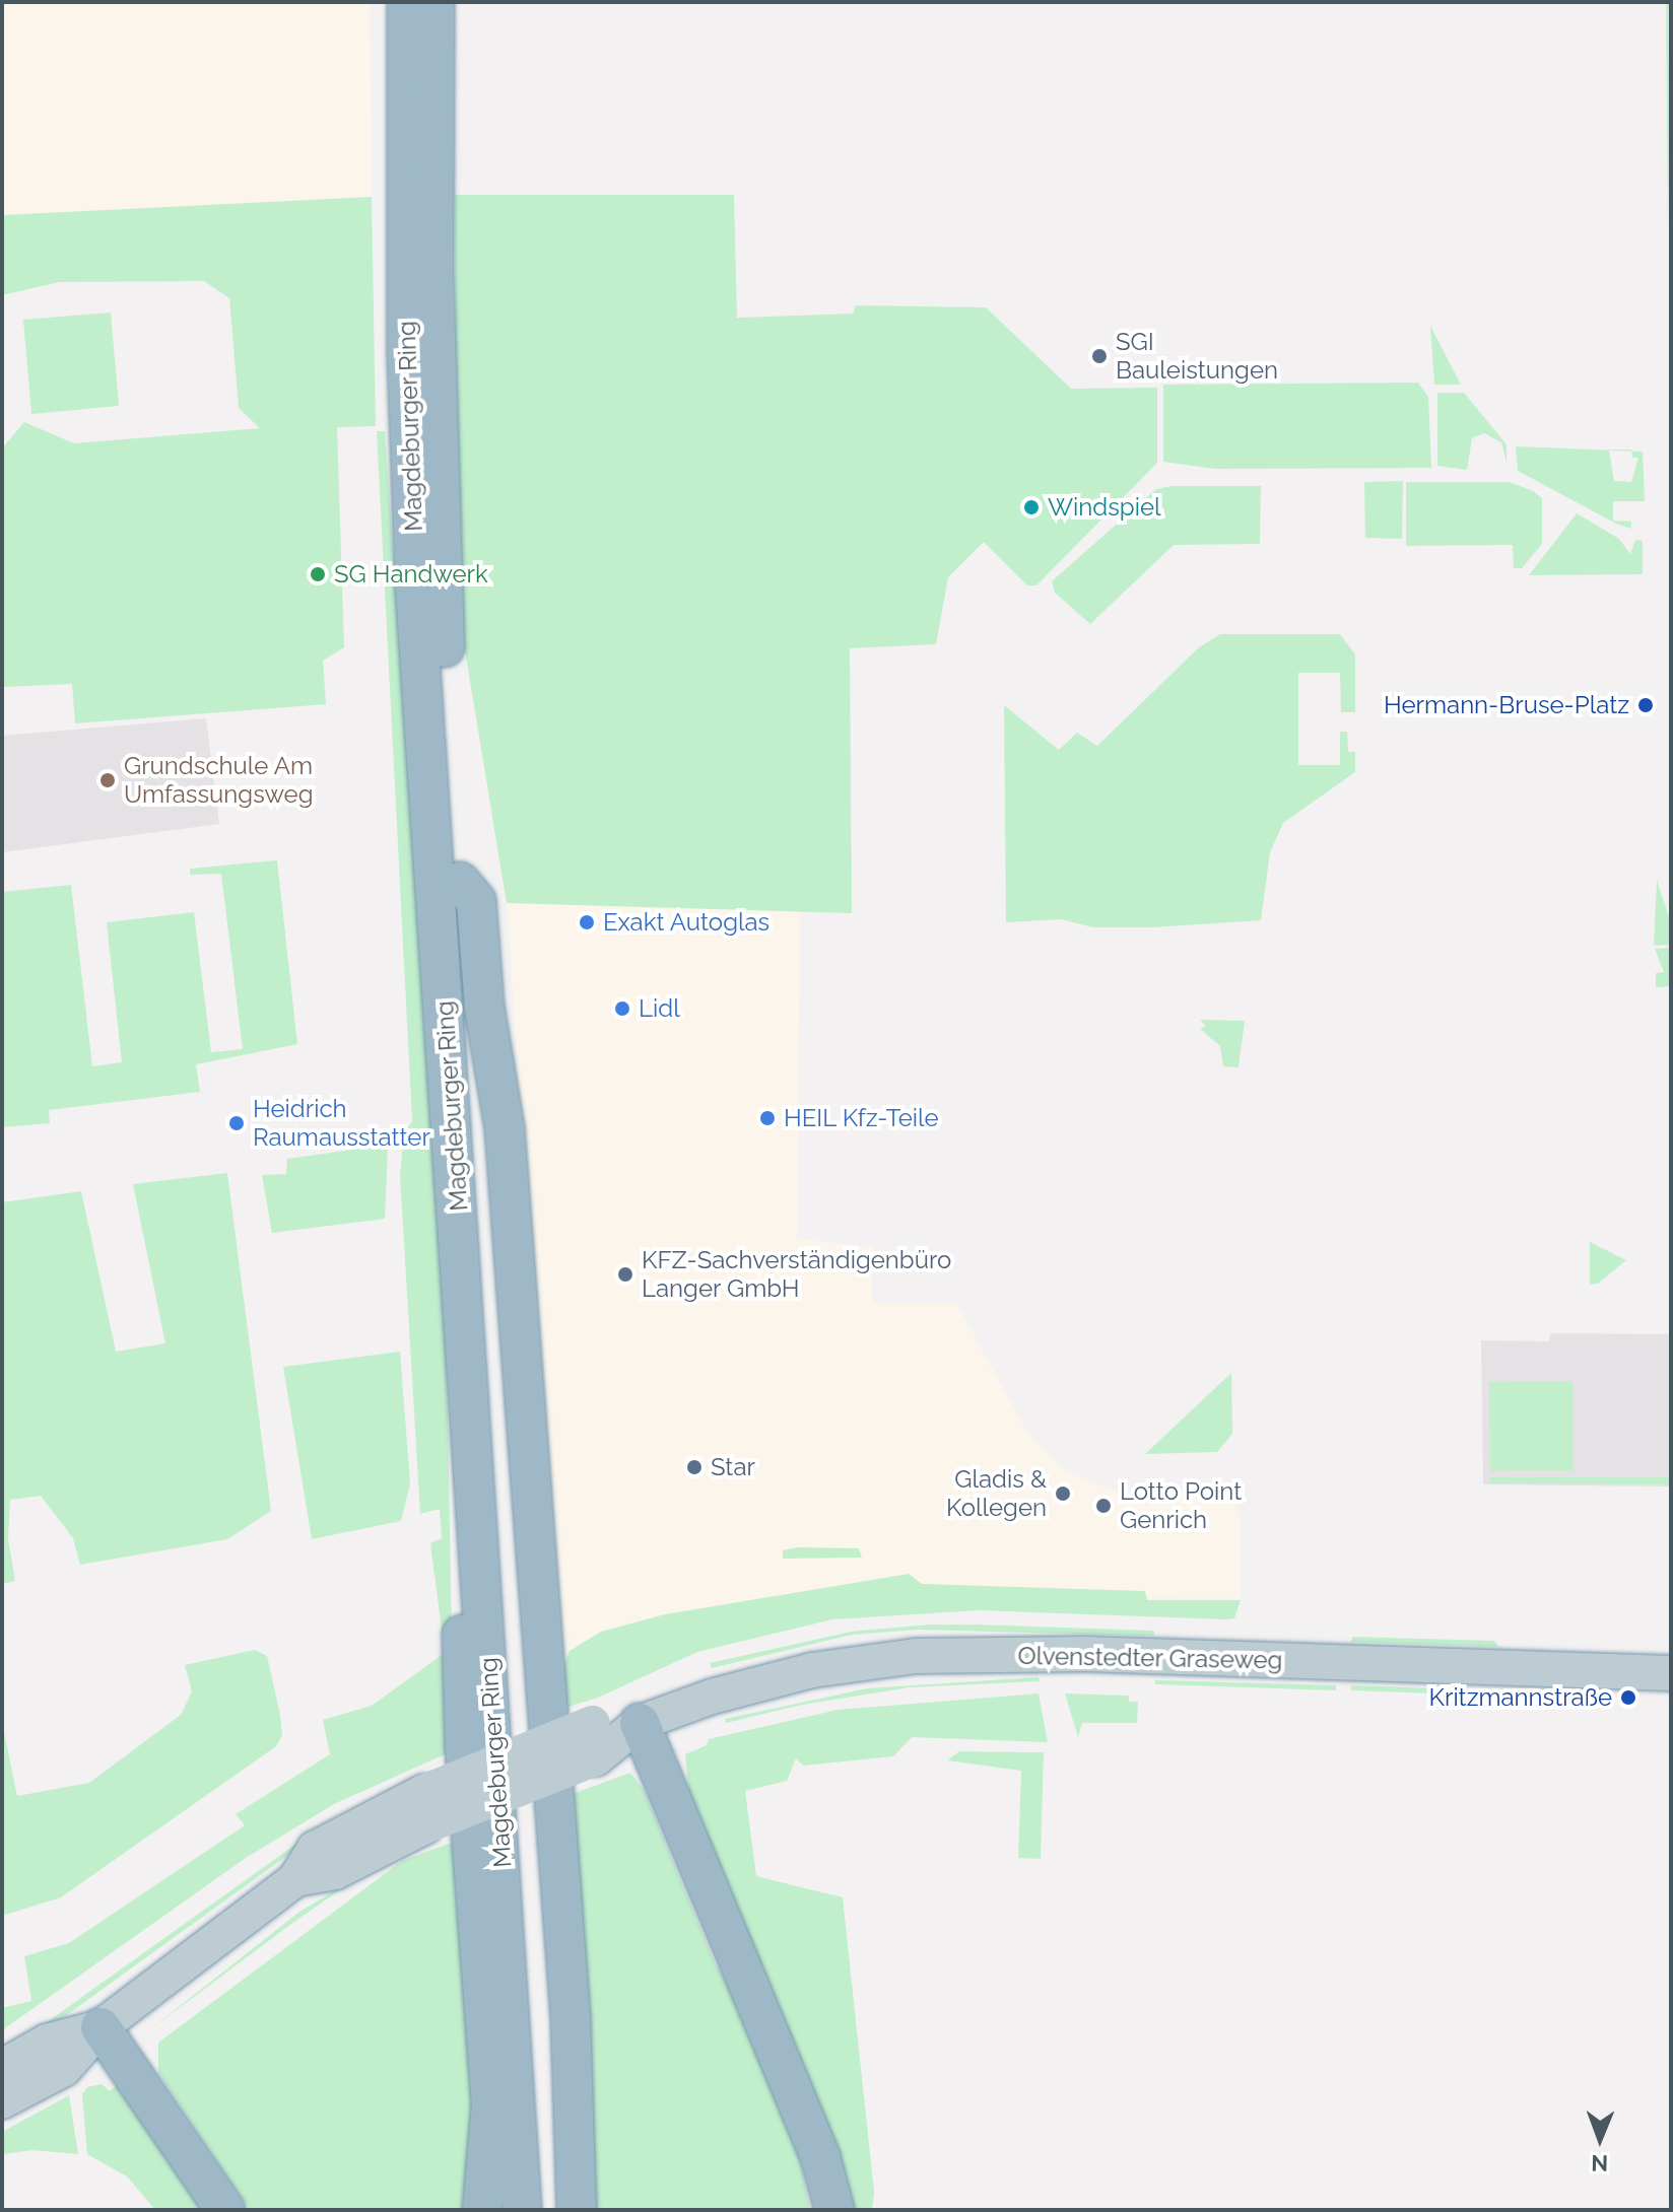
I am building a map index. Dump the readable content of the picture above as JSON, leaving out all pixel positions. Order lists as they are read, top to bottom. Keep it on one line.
{"streets":{"highway":["Magdeburger Ring"],"main road":["Olvenstedter Graseweg"]},"places":["SGI Bauleistungen","Windspiel","SG Handwerk","Hermann-Bruse-Platz","Grundschule Am Umfassungsweg","Exakt Autoglas","Lidl","HEIL Kfz-Teile","Heidrich Raumausstatter","KFZ-Sachverständigenbüro Langer GmbH","Star","Gladis & Kollegen","Lotto Point Genrich","Kritzmannstraße"],"north":"bottom"}
